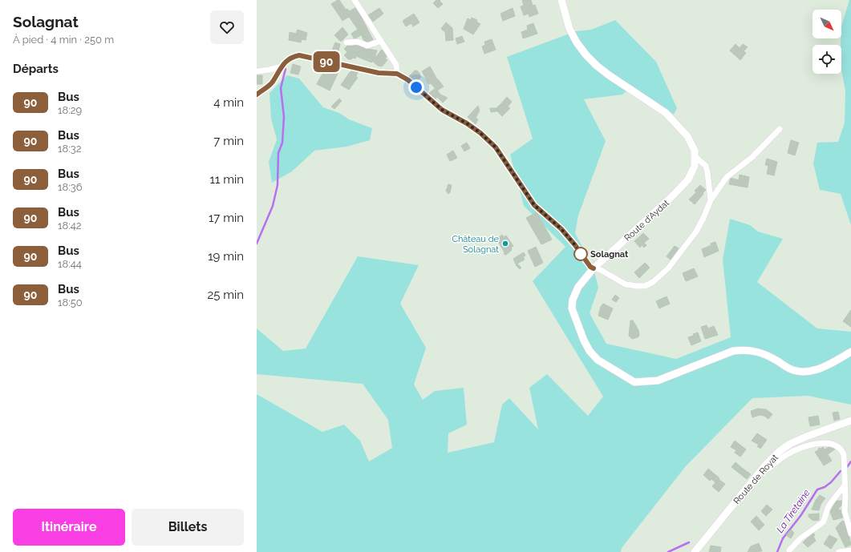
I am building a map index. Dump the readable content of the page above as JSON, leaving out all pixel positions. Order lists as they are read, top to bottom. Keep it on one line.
{"streets":{"main road":["Route d'Aydat","Route de Royat"]},"water":["La Tiretaine"],"places":["Château de Solagnat","Solagnat"],"lines":["bus line 90"],"north":"bottom right","page":{"heading":[["Solagnat","À pied · 4 min · 250 m"],"Départs"],"on_map":"90","list":[{"mark":"90","name":"Bus","note":"18:29","value":"4 min"},{"mark":"90","name":"Bus","note":"18:32","value":"7 min"},{"mark":"90","name":"Bus","note":"18:36","value":"11 min"},{"mark":"90","name":"Bus","note":"18:42","value":"17 min"},{"mark":"90","name":"Bus","note":"18:44","value":"19 min"},{"mark":"90","name":"Bus","note":"18:50","value":"25 min"}],"buttons":["Itinéraire","Billets"]}}
